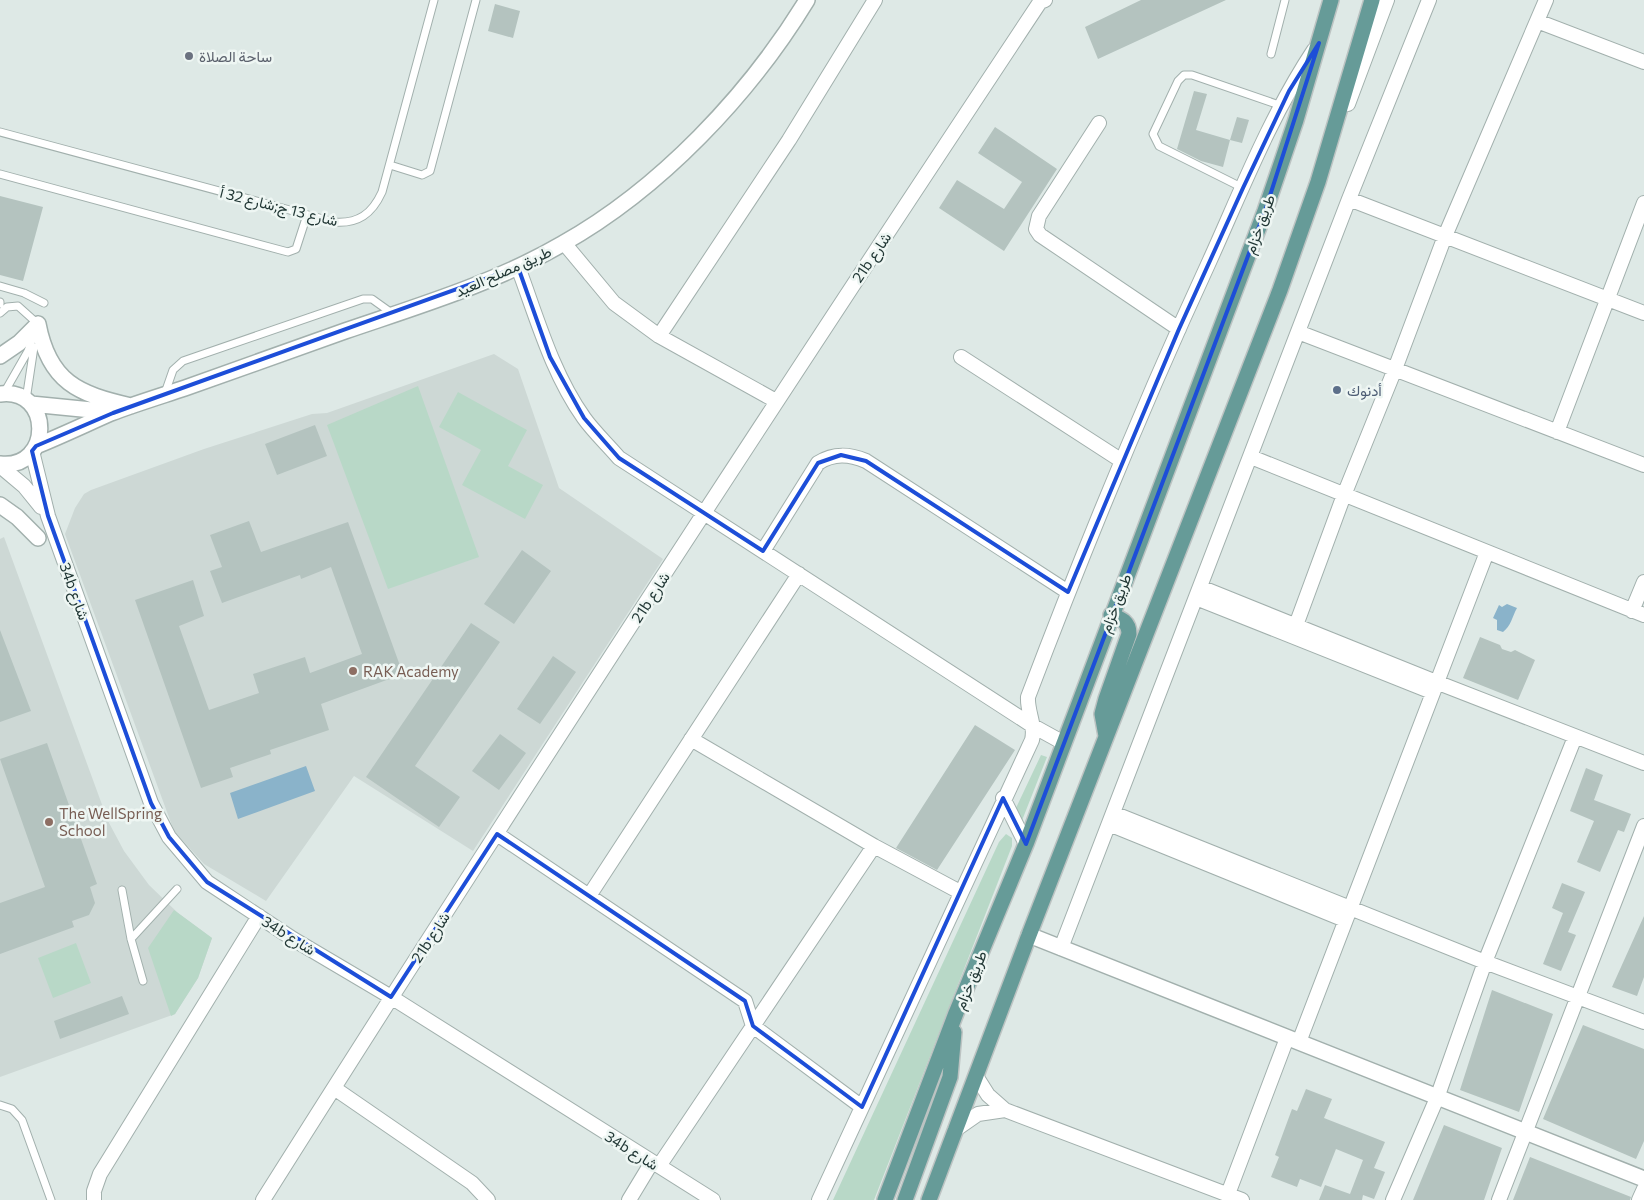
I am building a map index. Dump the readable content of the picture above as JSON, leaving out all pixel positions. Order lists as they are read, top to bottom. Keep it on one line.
{"streets":{"main road":["طريق خزام"],"street":["21b شارع","طريق مصلح العيد","34b شارع"],"lane":["شارع 13 ج;شارع 32 أ"]},"crossings":[["21b شارع","34b شارع"],["طريق مصلح العيد","34b شارع"]],"places":["ساحة الصلاة","أدنوك","RAK Academy","The WellSpring School"]}
